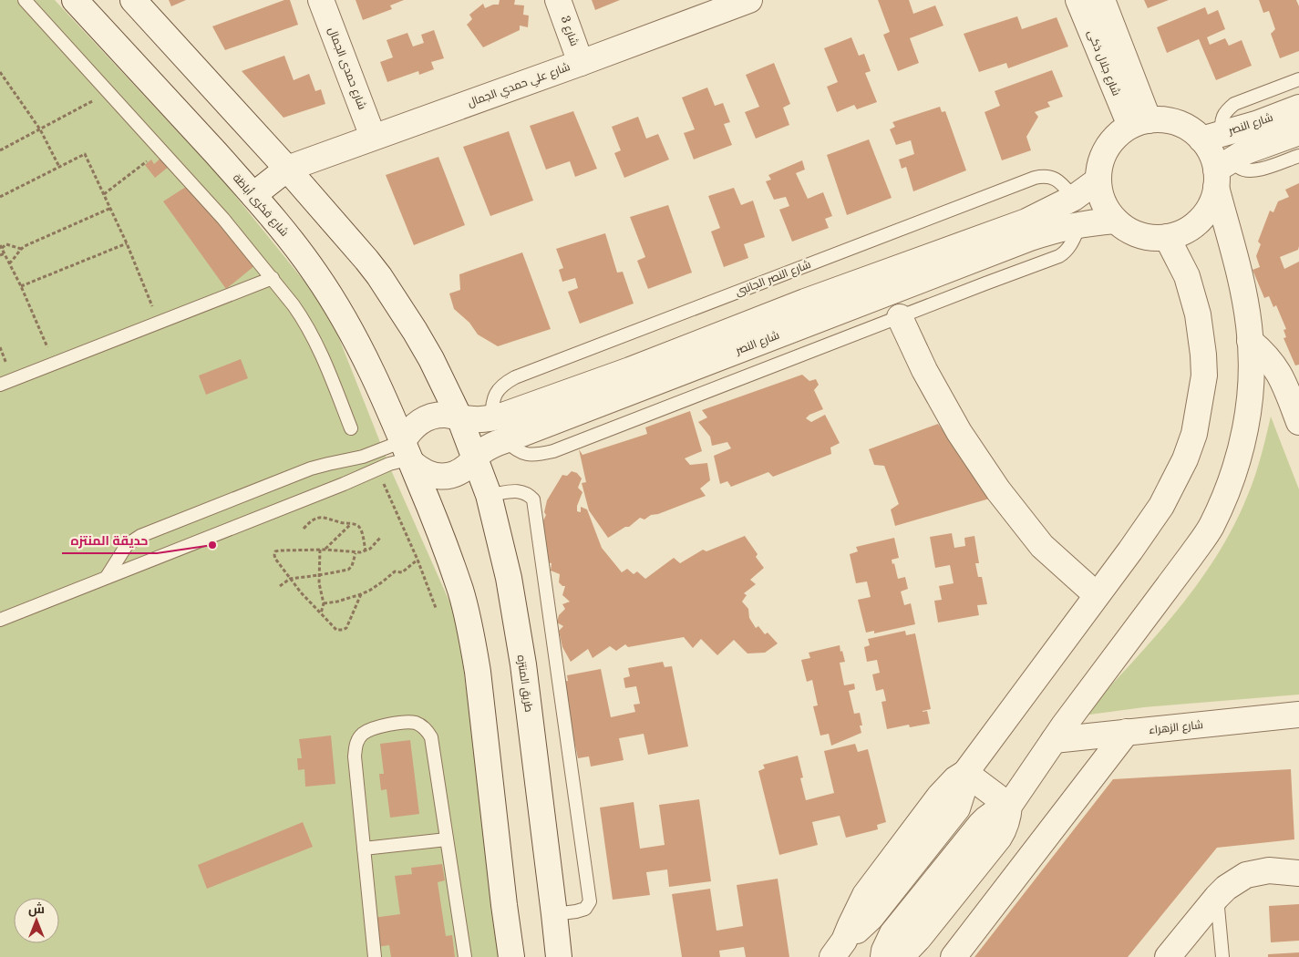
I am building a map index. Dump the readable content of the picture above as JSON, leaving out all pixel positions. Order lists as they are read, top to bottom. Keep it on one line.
{"streets":{"street":["شارع 3","شارع جلال ذكى","شارع حمدى الجمال","شارع علي حمدي الجمال","شارع النصر","شارع فكرى أباظة","طريق المنتزه","شارع الزهراء"],"lane":["شارع النصر الجانبى"]},"crossings":[["شارع 3","شارع علي حمدي الجمال"],["شارع جلال ذكى","شارع النصر"],["شارع حمدى الجمال","شارع علي حمدي الجمال"],["شارع علي حمدي الجمال","شارع فكرى أباظة"],["شارع النصر","شارع فكرى أباظة"],["شارع النصر","شارع النصر الجانبى"],["شارع النصر","طريق المنتزه"],["شارع فكرى أباظة","طريق المنتزه"]],"places":["حديقة المنتزه"],"north":"top"}
